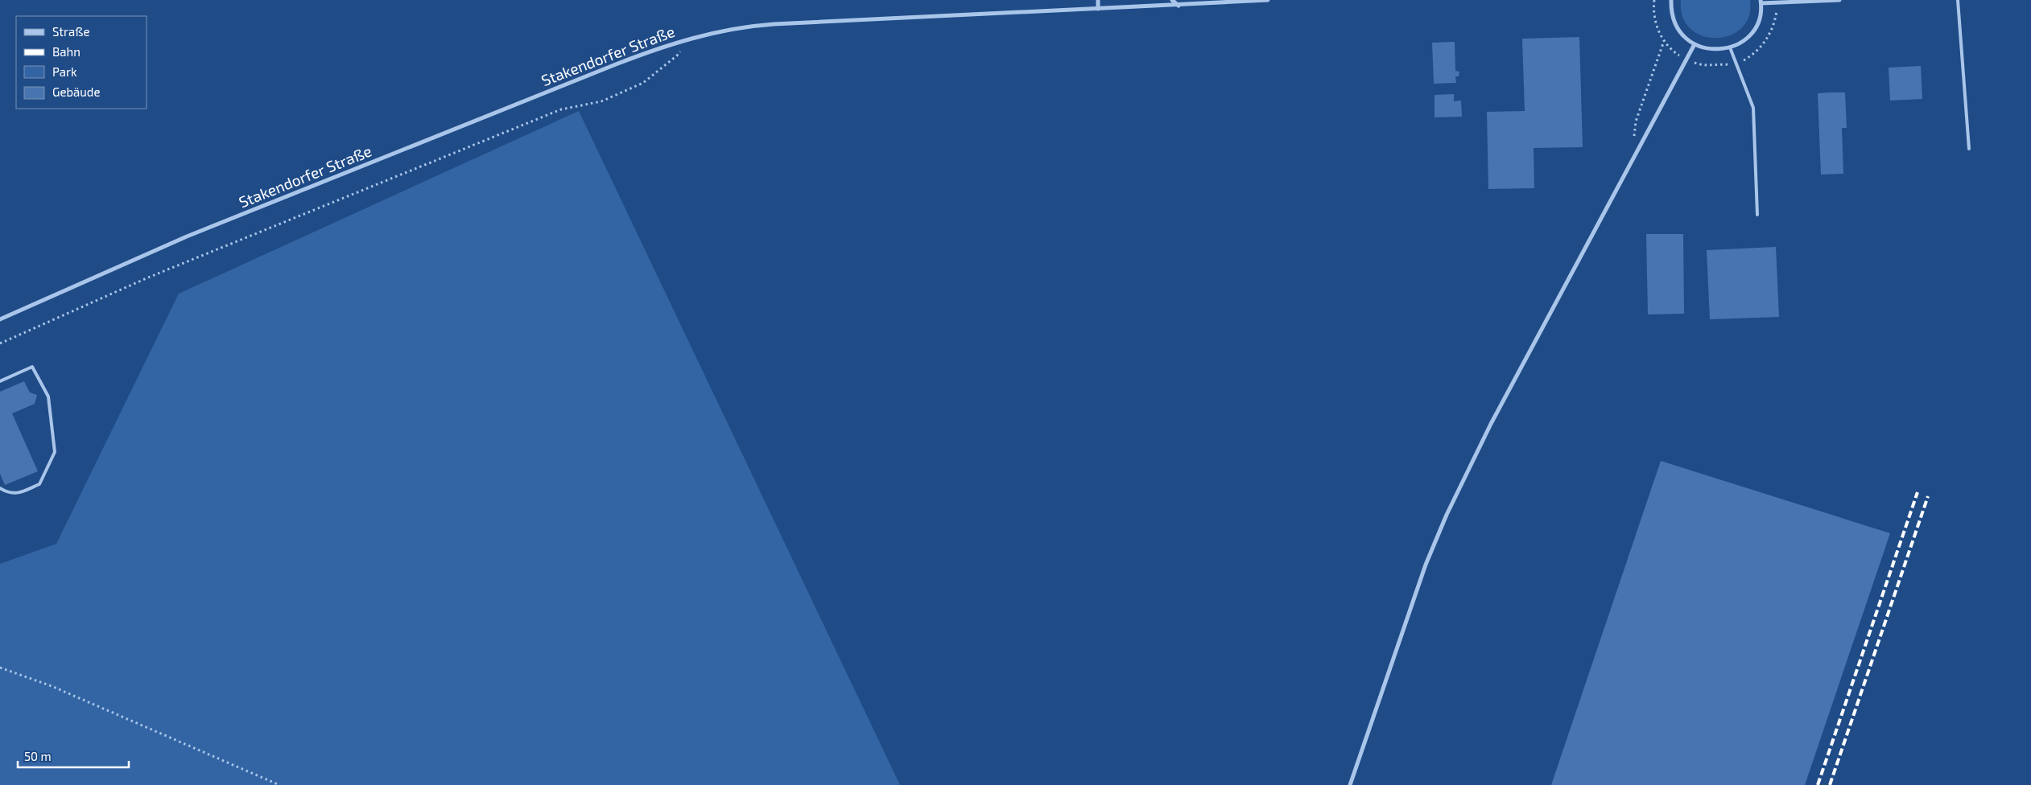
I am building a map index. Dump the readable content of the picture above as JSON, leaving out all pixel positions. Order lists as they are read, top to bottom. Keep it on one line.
{"streets":{"street":["Stakendorfer Straße"]},"legend":["Straße","Bahn","Park","Gebäude"],"scale_bar":"50 m"}
